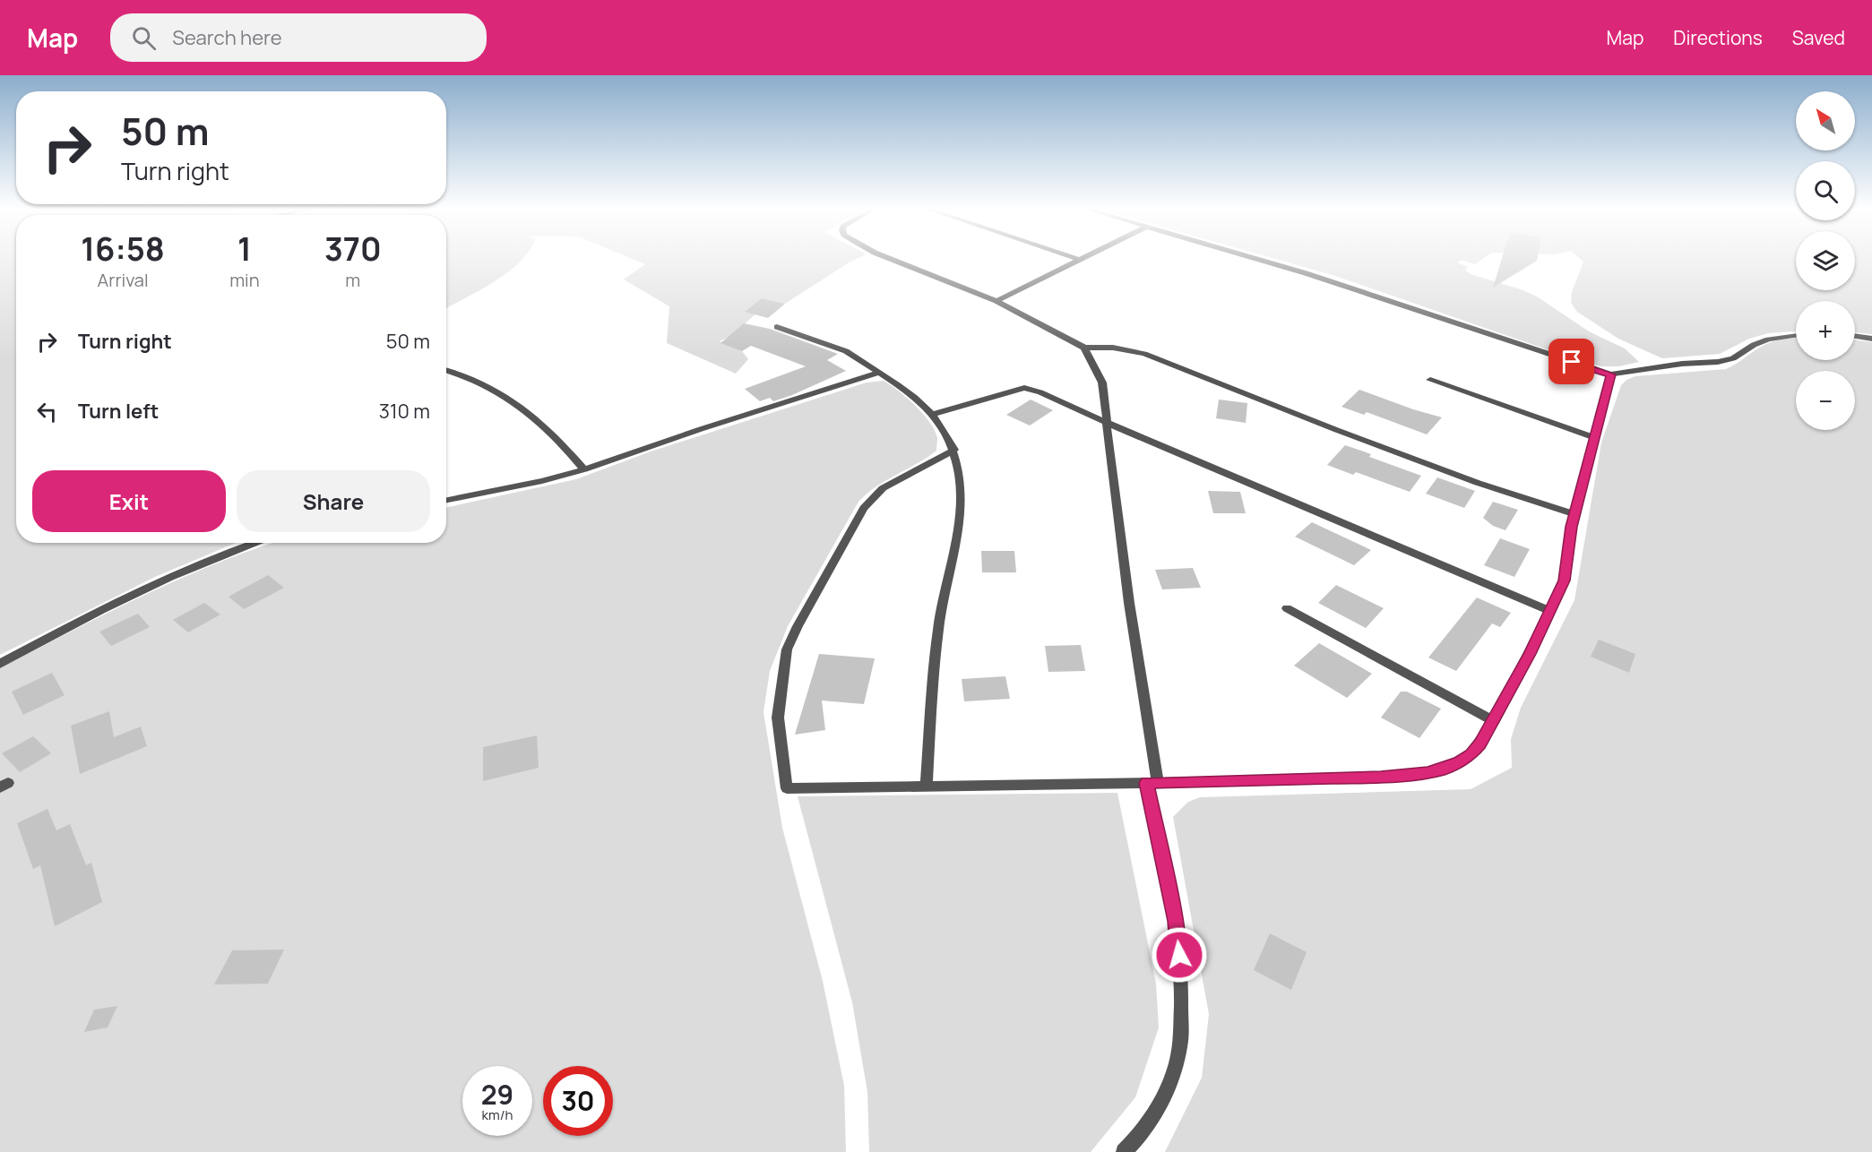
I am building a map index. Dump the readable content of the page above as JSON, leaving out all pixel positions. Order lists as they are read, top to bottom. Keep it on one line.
{"north":"top left","page":{"header":"Map","search":"Search here","nav":["Map","Directions","Saved"],"map_buttons":["+","−"],"turn":["50 m","Turn right"],"eta":["16:58","Arrival","1","min","370","m"],"list":[{"name":"Turn right","value":"50 m"},{"name":"Turn left","value":"310 m"}],"buttons":["Exit","Share"],"speed":"29 km/h","limit":"30"}}
